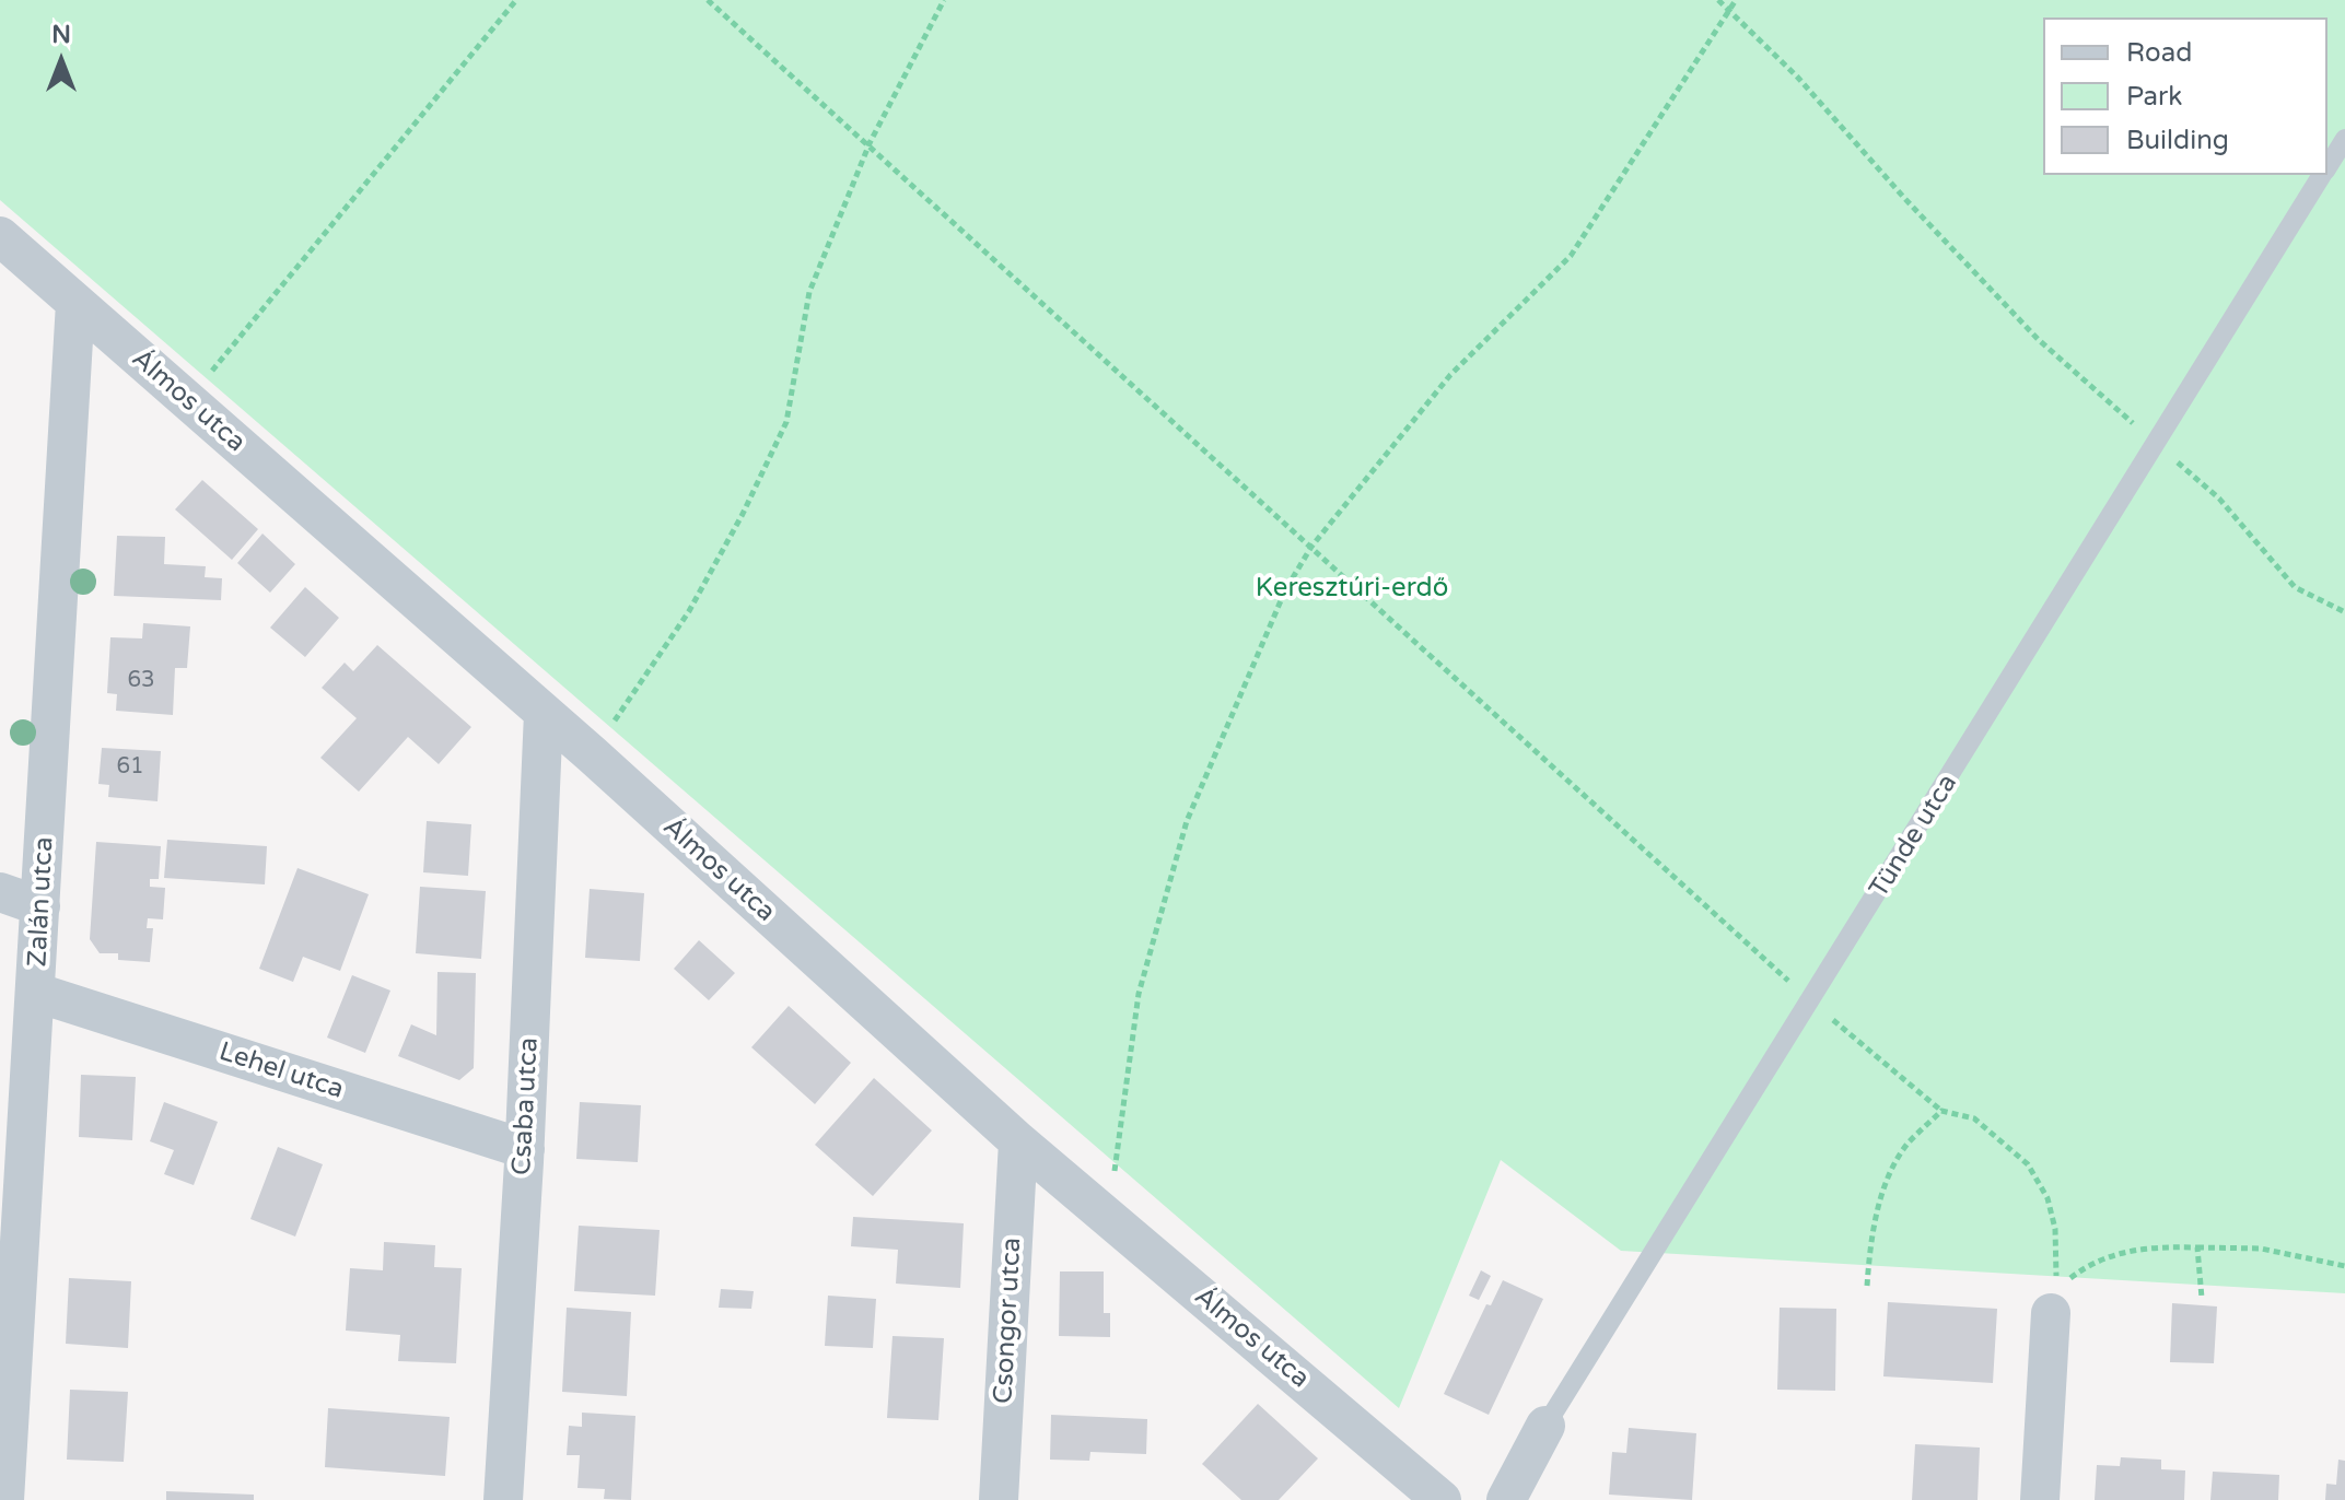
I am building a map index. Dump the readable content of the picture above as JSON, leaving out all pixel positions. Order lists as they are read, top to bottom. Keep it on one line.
{"streets":{"street":["Álmos utca","Tünde utca","Zalán utca","Lehel utca","Csaba utca","Csongor utca"]},"crossings":[["Álmos utca","Zalán utca"],["Álmos utca","Csaba utca"],["Álmos utca","Csongor utca"],["Zalán utca","Lehel utca"],["Lehel utca","Csaba utca"]],"parks":["Keresztúri-erdő"],"house_numbers":["63","61"],"legend":["Road","Park","Building"],"north":"top"}
